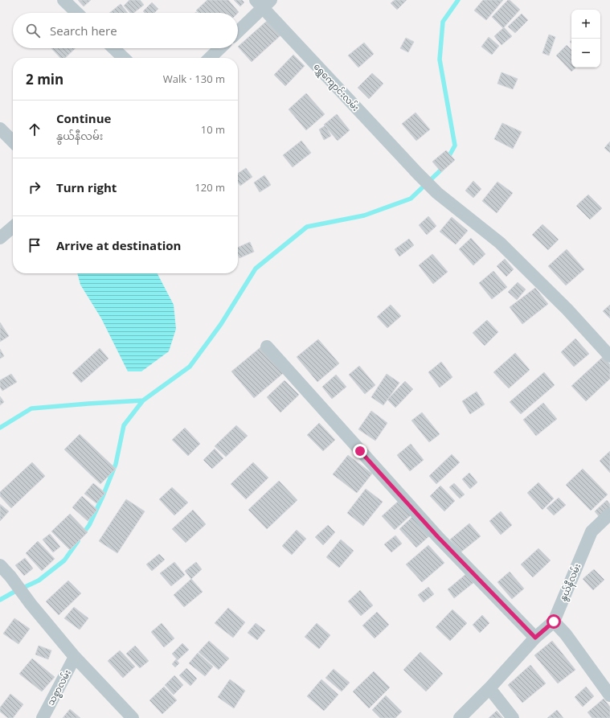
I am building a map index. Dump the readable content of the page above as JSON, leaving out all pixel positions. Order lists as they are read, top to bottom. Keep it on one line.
{"streets":{"street":["ရွှေကျောင်းလမ်း","နွယ်နီလမ်း","သစ္စာလမ်း"]},"page":{"map_buttons":["+","−"],"search":"Search here","heading":["2 min","Walk · 130 m"],"list":[["Continue","နွယ်နီလမ်း","10 m"],["Turn right","120 m"],"Arrive at destination"]}}
